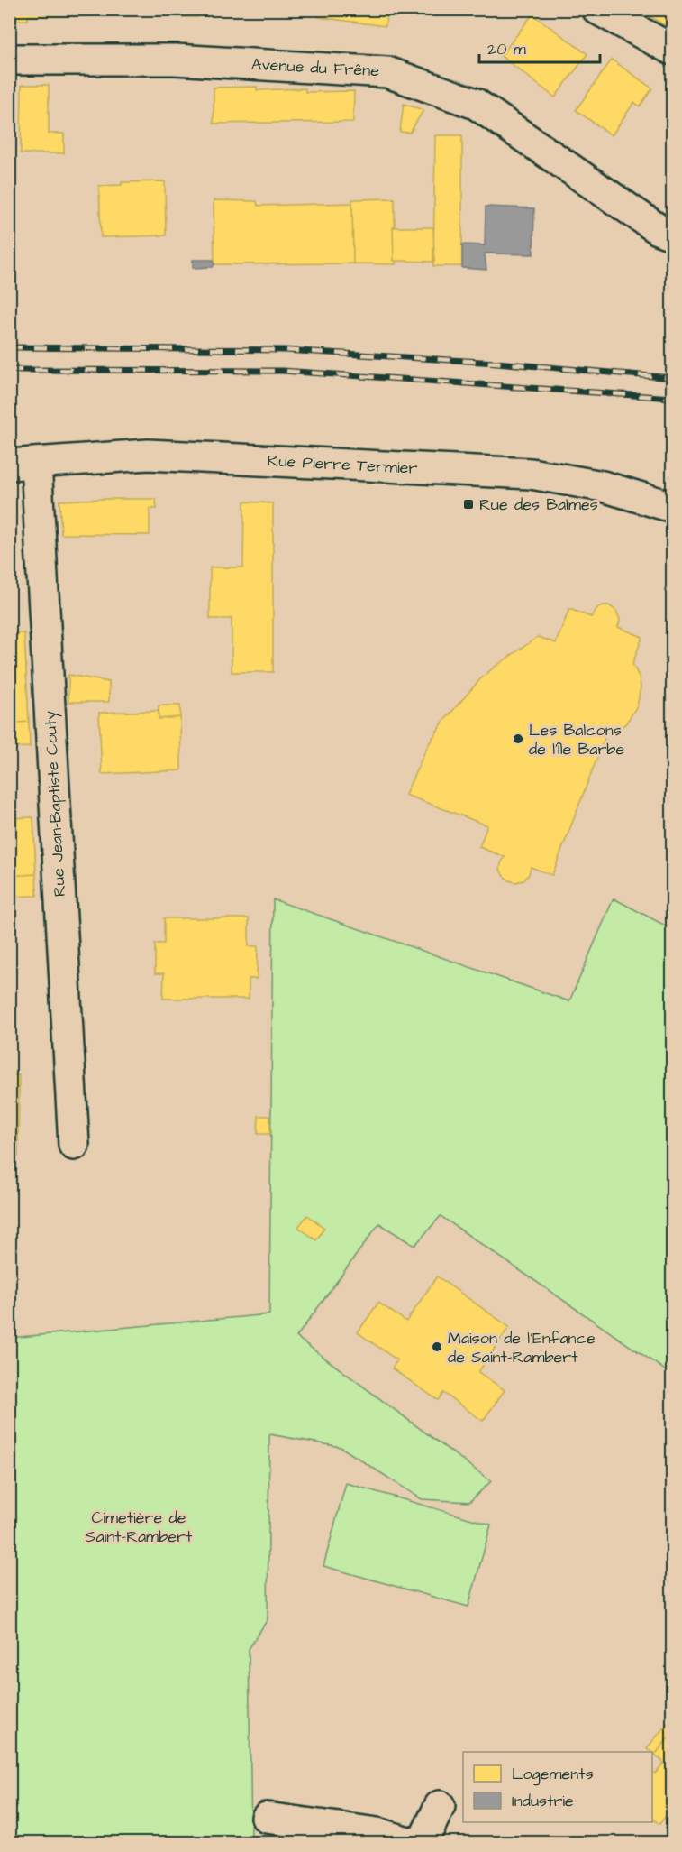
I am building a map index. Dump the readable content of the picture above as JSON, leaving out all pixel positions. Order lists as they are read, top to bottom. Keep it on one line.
{"streets":{"street":["Avenue du Frêne","Rue Pierre Termier","Rue Jean-Baptiste Couty"]},"crossings":[["Rue Pierre Termier","Rue Jean-Baptiste Couty"]],"parks":["Cimetière de Saint-Rambert"],"places":{"transit":["Rue des Balmes"],"other":["Les Balcons de l'Île Barbe","Maison de l'Enfance de Saint-Rambert"]},"legend":["Logements","Industrie"],"scale_bar":"20 m"}
